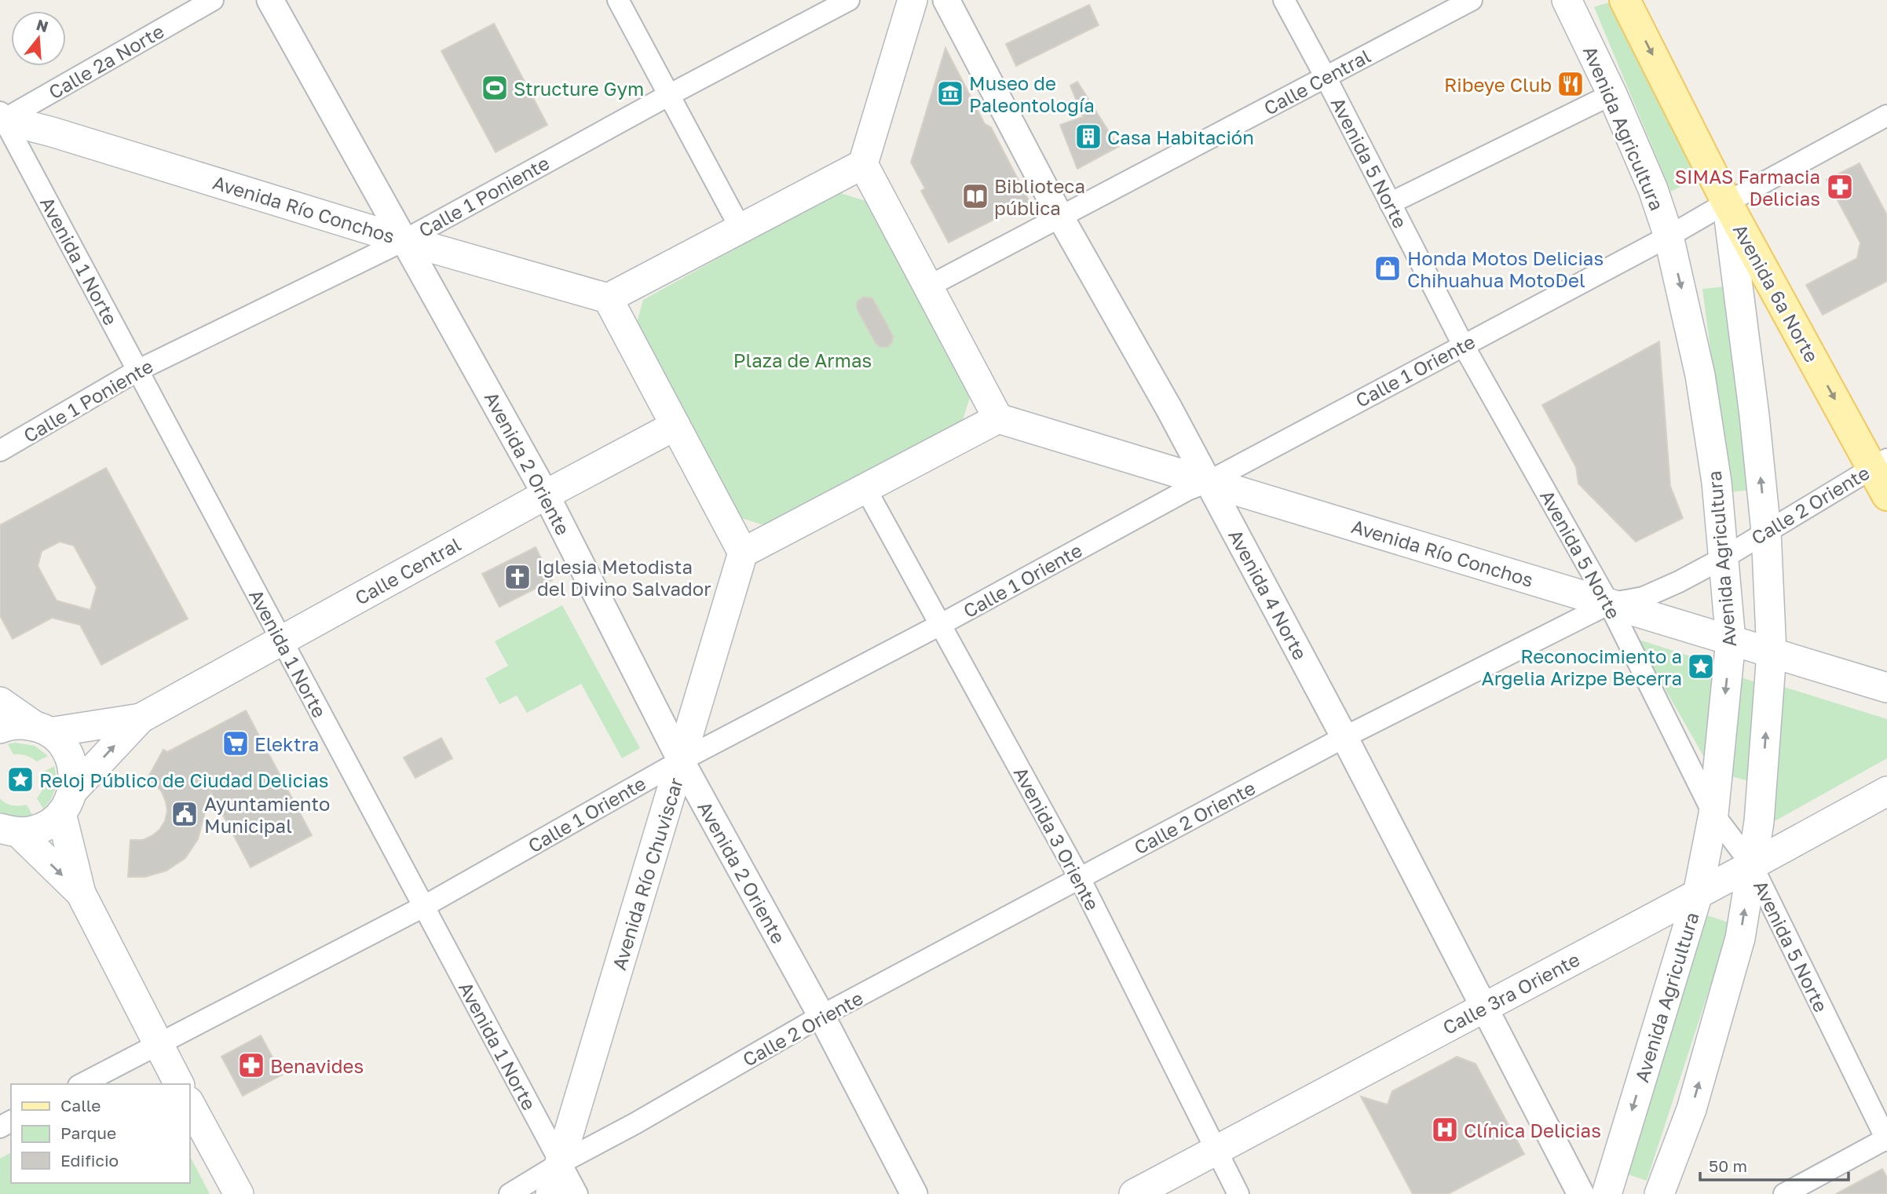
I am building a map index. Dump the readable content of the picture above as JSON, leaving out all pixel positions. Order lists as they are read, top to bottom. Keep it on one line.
{"streets":{"main road":["Calle Central","Avenida Agricultura","Avenida Río Conchos","Avenida 6a Norte","Avenida Río Chuviscar","Calle 3ra Oriente"],"street":["Calle 2a Norte","Avenida 5 Norte","Calle 1 Poniente","Avenida 1 Norte","Calle 1 Oriente","Avenida 2 Oriente","Calle 2 Oriente","Avenida 4 Norte","Avenida 3 Oriente"]},"crossings":[["Calle 2a Norte","Avenida Río Conchos"],["Calle 2a Norte","Avenida 1 Norte"],["Calle Central","Avenida 5 Norte"],["Calle Central","Avenida 1 Norte"],["Calle Central","Avenida 2 Oriente"],["Calle Central","Avenida 4 Norte"],["Avenida Agricultura","Avenida 5 Norte"],["Avenida Agricultura","Avenida Río Conchos"],["Avenida Agricultura","Calle 1 Oriente"],["Avenida Agricultura","Calle 2 Oriente"],["Avenida Agricultura","Calle 3ra Oriente"],["Avenida 5 Norte","Avenida Río Conchos"],["Avenida 5 Norte","Calle 1 Oriente"],["Avenida 5 Norte","Calle 2 Oriente"],["Avenida 5 Norte","Calle 3ra Oriente"],["Calle 1 Poniente","Avenida Río Conchos"],["Calle 1 Poniente","Avenida 1 Norte"],["Calle 1 Poniente","Avenida 2 Oriente"],["Avenida Río Conchos","Avenida 1 Norte"],["Avenida Río Conchos","Calle 1 Oriente"],["Avenida Río Conchos","Avenida 2 Oriente"],["Avenida Río Conchos","Calle 2 Oriente"],["Avenida Río Conchos","Avenida 4 Norte"],["Avenida 1 Norte","Calle 1 Oriente"],["Avenida 1 Norte","Calle 2 Oriente"],["Avenida 1 Norte","Avenida Río Chuviscar"],["Avenida 6a Norte","Calle 1 Oriente"],["Avenida 6a Norte","Calle 2 Oriente"],["Calle 1 Oriente","Avenida 2 Oriente"],["Calle 1 Oriente","Avenida 4 Norte"],["Calle 1 Oriente","Avenida 3 Oriente"],["Calle 1 Oriente","Avenida Río Chuviscar"],["Avenida 2 Oriente","Calle 2 Oriente"],["Avenida 2 Oriente","Avenida Río Chuviscar"],["Calle 2 Oriente","Avenida 4 Norte"],["Calle 2 Oriente","Avenida 3 Oriente"],["Calle 2 Oriente","Avenida Río Chuviscar"],["Avenida 4 Norte","Calle 3ra Oriente"],["Avenida 3 Oriente","Calle 3ra Oriente"]],"parks":["Plaza de Armas"],"places":{"restaurant":["Ribeye Club"],"sports":["Structure Gym"],"museum":["Museo de Paleontología"],"building":["Casa Habitación"],"pharmacy":["SIMAS Farmacia Delicias","Benavides"],"library":["Biblioteca pública"],"shop":["Honda Motos Delicias Chihuahua MotoDel"],"church":["Iglesia Metodista del Divino Salvador"],"place":["Reconocimiento a Argelia Arizpe Becerra","Reloj Público de Ciudad Delicias"],"supermarket":["Elektra"],"public building":["Ayuntamiento Municipal"],"hospital":["Clínica Delicias"]},"legend":["Calle","Parque","Edificio"],"scale_bar":"50 m","north":"top"}
